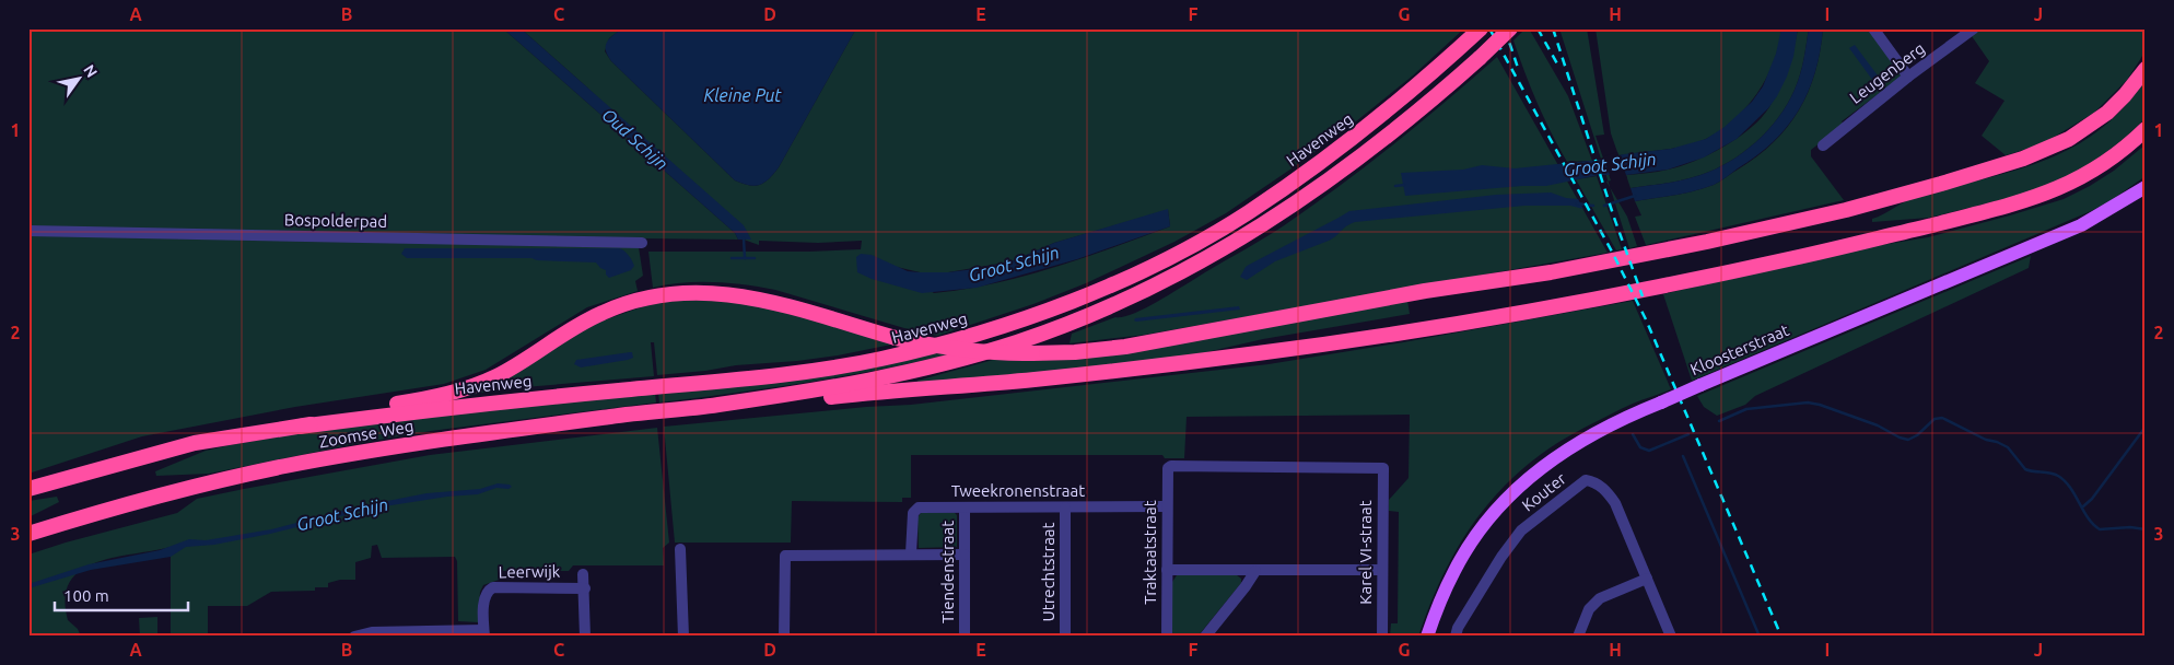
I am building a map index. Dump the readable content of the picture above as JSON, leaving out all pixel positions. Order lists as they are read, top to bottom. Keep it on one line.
{"streets":{"highway":["Havenweg","Zoomse Weg"],"main road":["Kloosterstraat"],"street":["Leugenberg","Bospolderpad","Tweekronenstraat","Kouter","Traktaatstraat","Karel VI-straat","Leerwijk","Tiendenstraat","Utrechtstraat"]},"crossings":[["Havenweg","Zoomse Weg"],["Tweekronenstraat","Traktaatstraat"],["Tweekronenstraat","Tiendenstraat"],["Tweekronenstraat","Utrechtstraat"],["Traktaatstraat","Karel VI-straat"]],"water":["Kleine Put","Oud Schijn","Groot Schijn"],"scale_bar":"100 m","north":"top right","grid":{"columns":["A","B","C","D","E","F","G","H","I","J"],"rows":["1","2","3"]}}
